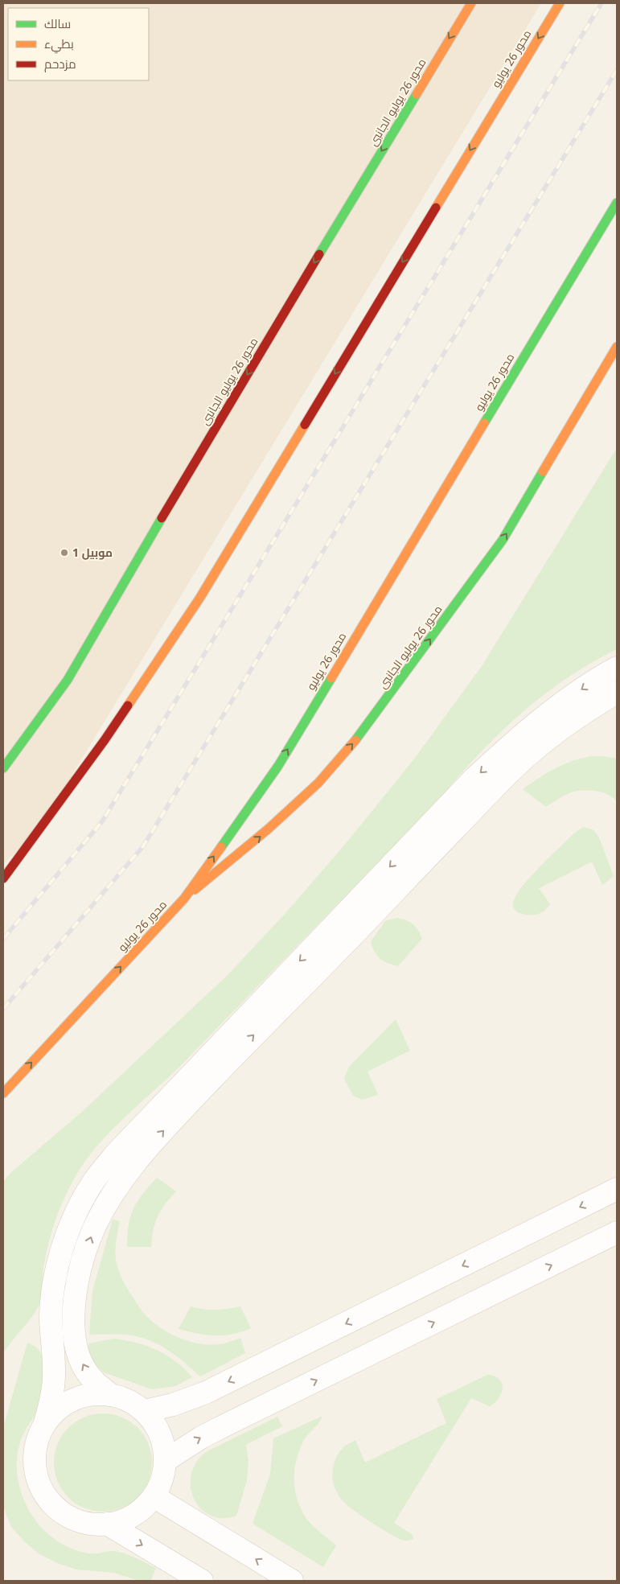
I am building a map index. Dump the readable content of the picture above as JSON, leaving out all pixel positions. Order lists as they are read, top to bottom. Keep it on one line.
{"streets":{"main road":["محور 26 يوليو","محور 26 يوليو الجانبى"]},"crossings":[["محور 26 يوليو","محور 26 يوليو الجانبى"]],"places":["موبيل 1"],"legend":["سالك","بطيء","مزدحم"]}
